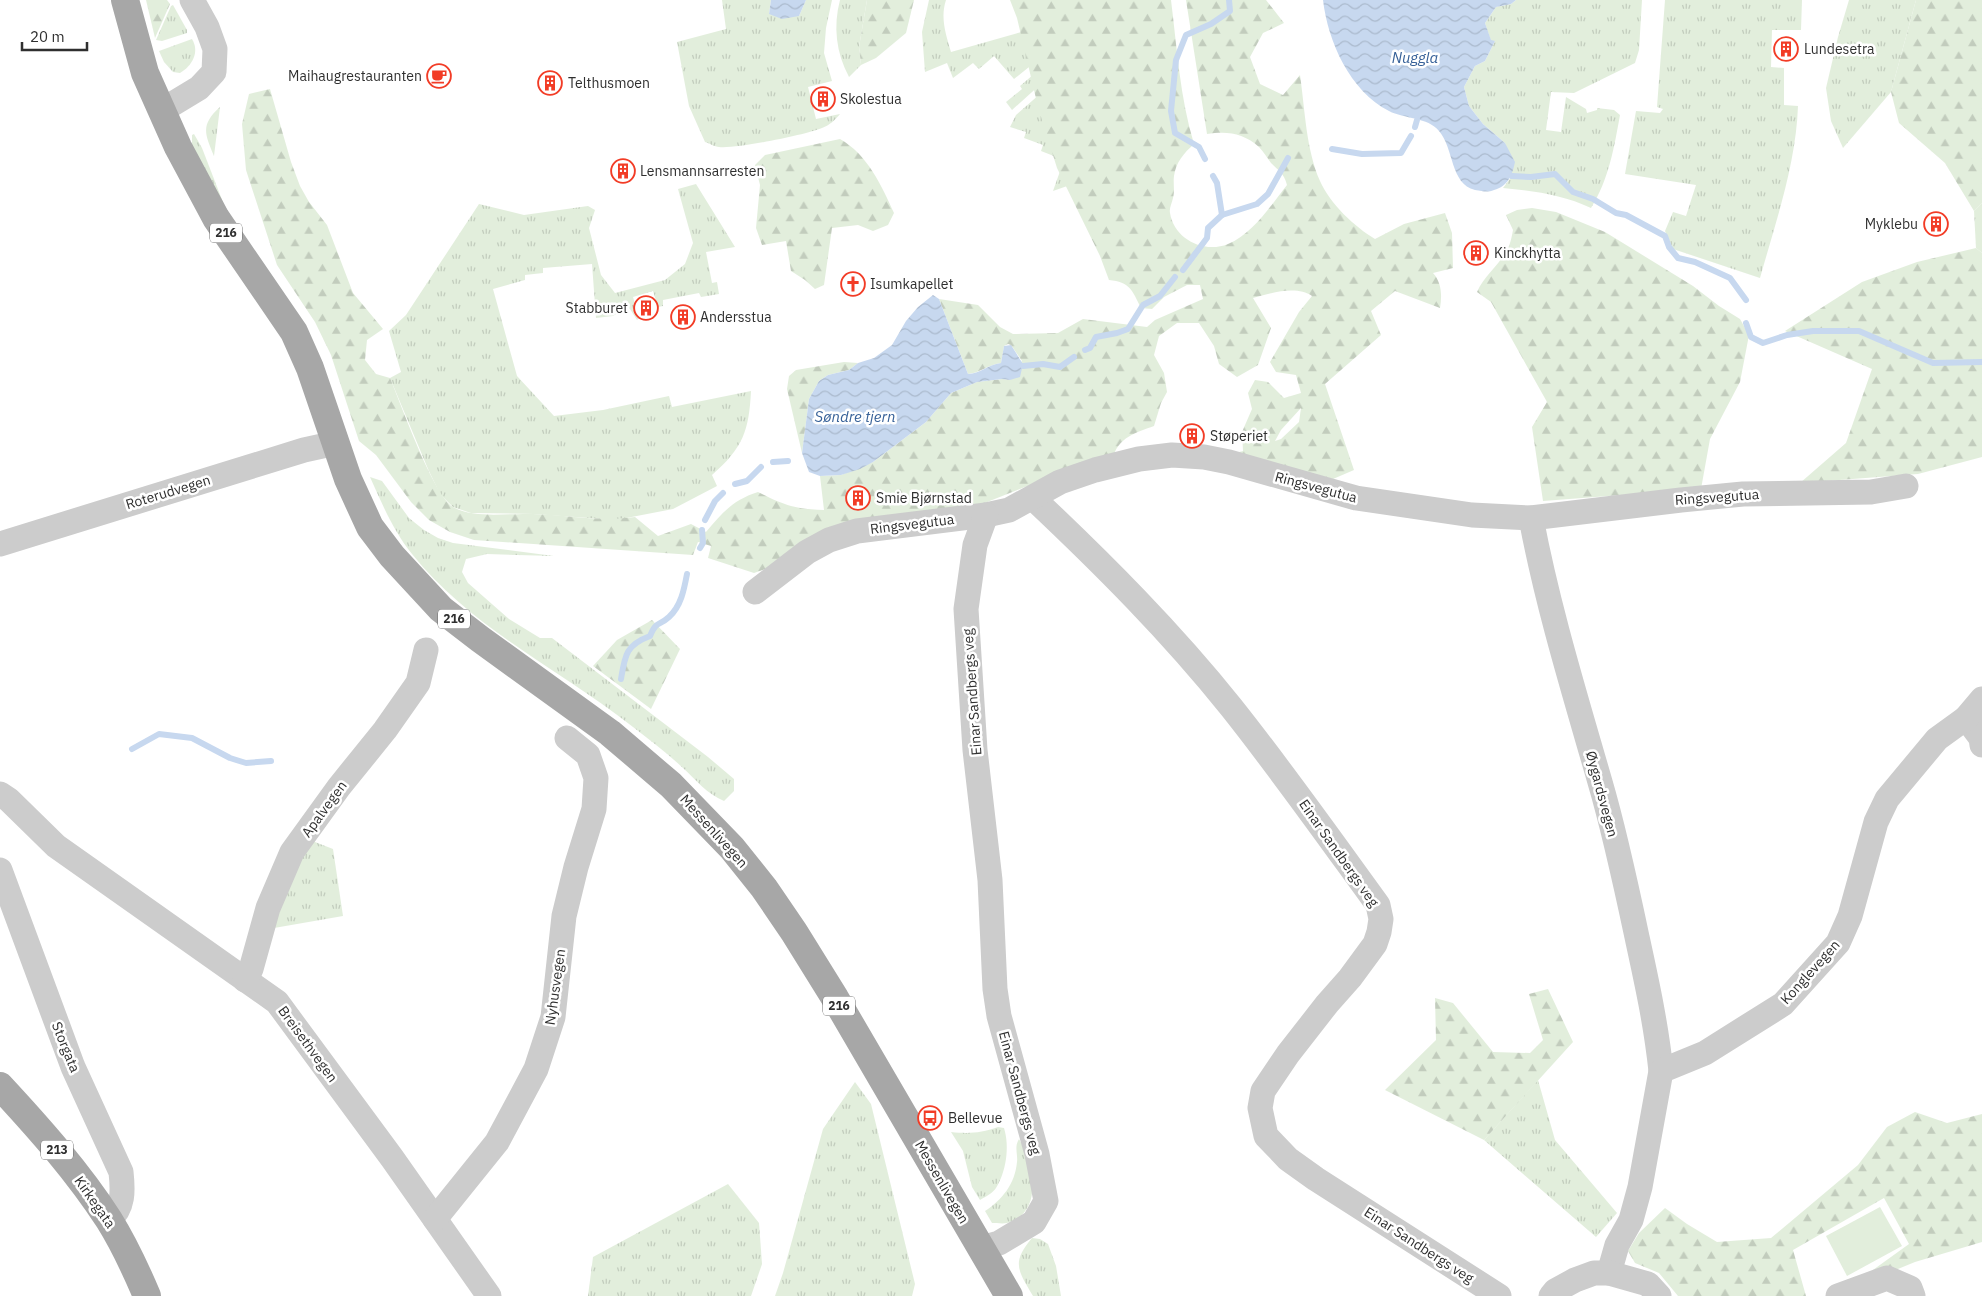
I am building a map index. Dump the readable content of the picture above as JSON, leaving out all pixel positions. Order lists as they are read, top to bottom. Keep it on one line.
{"streets":{"main road":["216","Messenlivegen","213","Kirkegata"],"street":["Ringsvegutua","Roterudvegen","Einar Sandbergs veg","Øygardsvegen","Apalvegen","Konglevegen","Nyhusvegen","Breisethvegen","Storgata"]},"crossings":[["216","Roterudvegen"],["216","Messenlivegen"],["Ringsvegutua","Einar Sandbergs veg"],["Ringsvegutua","Øygardsvegen"],["Roterudvegen","Messenlivegen"],["Einar Sandbergs veg","Messenlivegen"],["Øygardsvegen","Konglevegen"],["Apalvegen","Breisethvegen"],["Nyhusvegen","Breisethvegen"],["Storgata","Kirkegata"]],"water":["Nuggla","Søndre tjern"],"places":{"building":["Lundesetra","Telthusmoen","Skolestua","Lensmannsarresten","Myklebu","Kinckhytta","Stabburet","Andersstua","Støperiet","Smie Bjørnstad"],"cafe":["Maihaugrestauranten"],"church":["Isumkapellet"],"bus stop":["Bellevue"]},"scale_bar":"20 m"}
